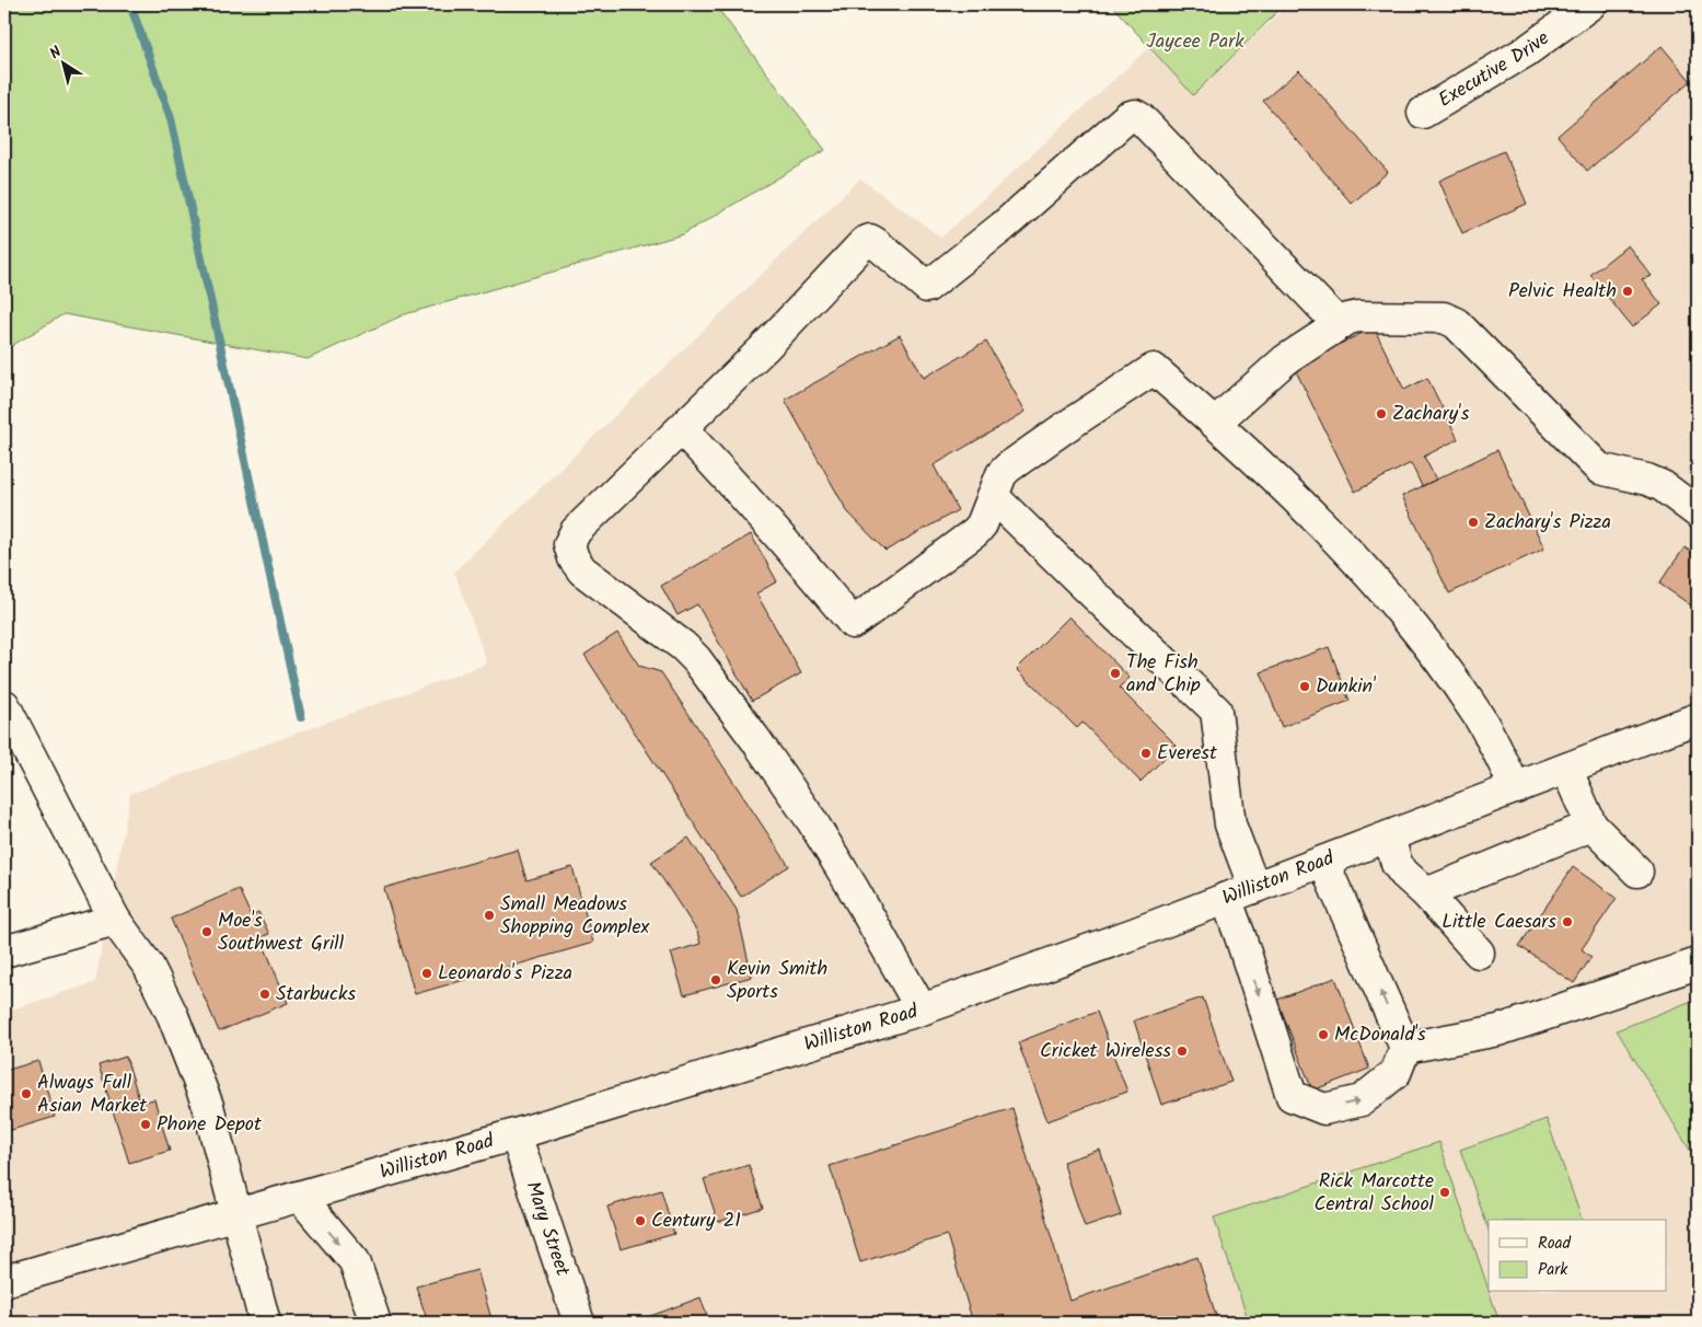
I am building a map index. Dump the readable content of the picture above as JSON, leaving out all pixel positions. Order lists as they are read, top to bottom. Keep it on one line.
{"streets":{"main road":["Executive Drive","Williston Road","Mary Street"]},"crossings":[["Williston Road","Mary Street"]],"parks":["Jaycee Park"],"places":["Pelvic Health","Zachary's","Zachary's Pizza","The Fish and Chip","Dunkin'","Everest","Small Meadows Shopping Complex","Little Caesars","Moe's Southwest Grill","Leonardo's Pizza","Kevin Smith Sports","Starbucks","McDonald's","Cricket Wireless","Always Full Asian Market","Phone Depot","Rick Marcotte Central School","Century 21"],"legend":["Road","Park"],"north":"top left"}
